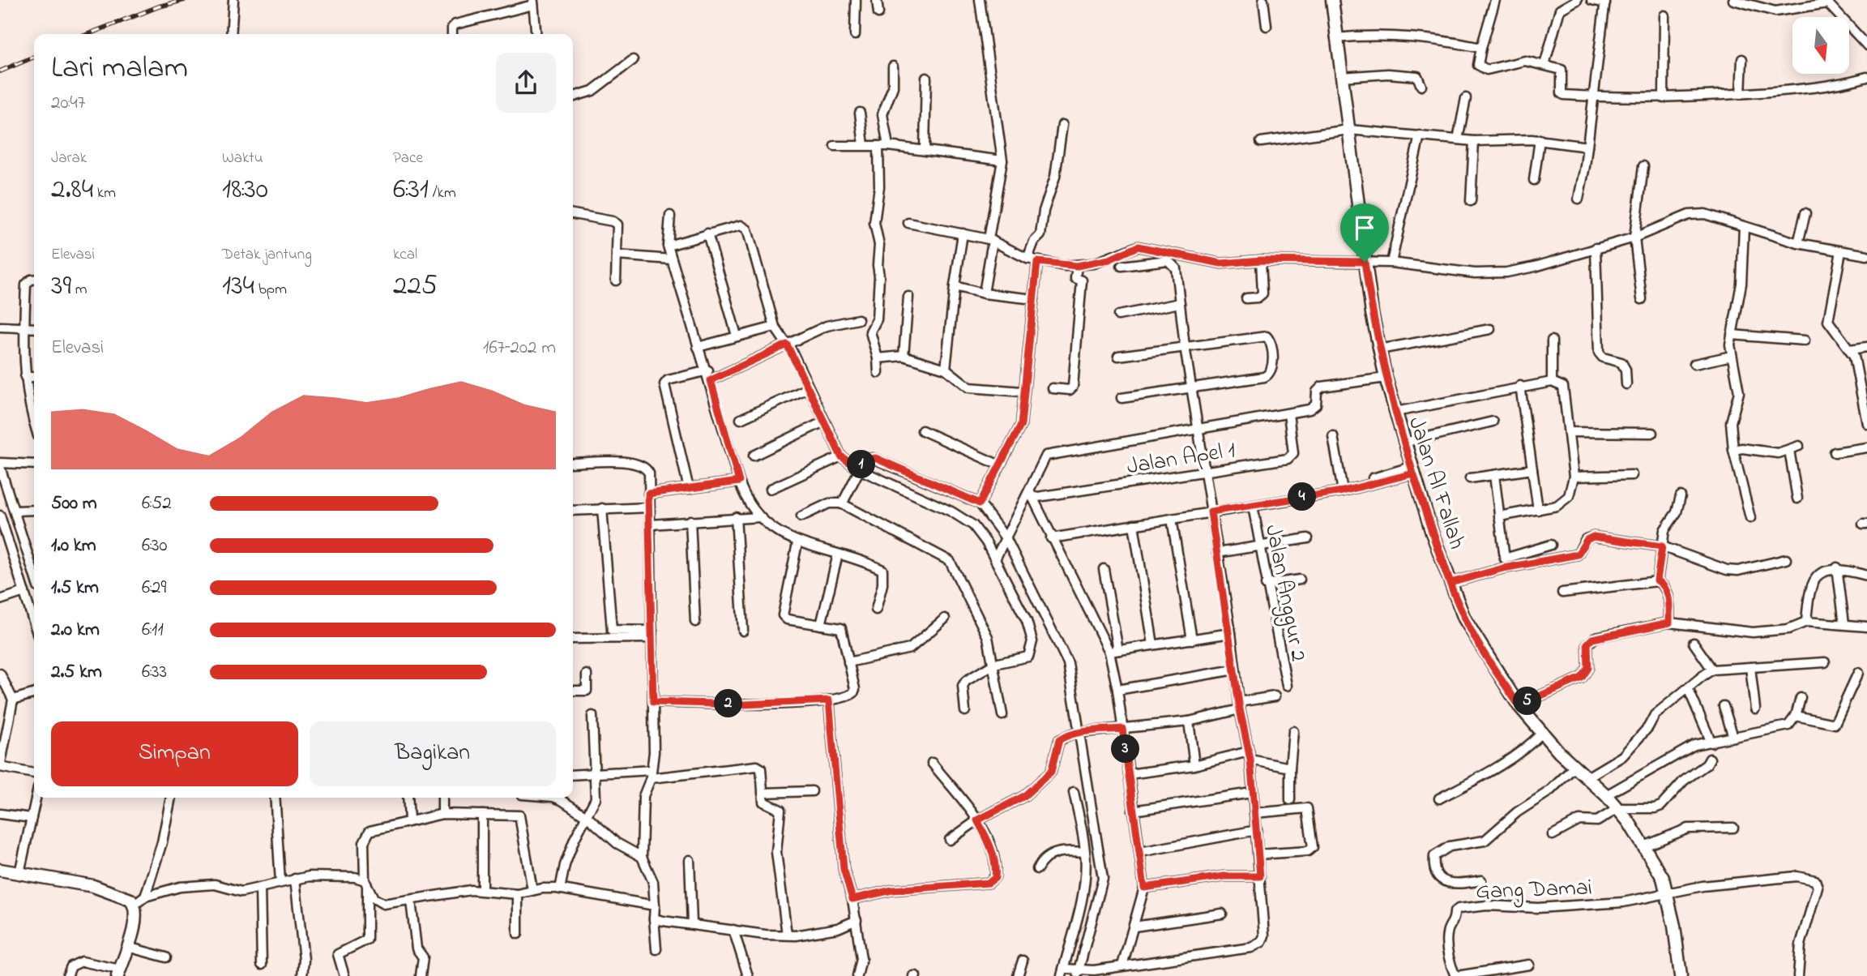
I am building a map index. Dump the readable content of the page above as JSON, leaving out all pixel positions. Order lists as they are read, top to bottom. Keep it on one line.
{"streets":{"street":["Jalan Apel 1","Jalan Al Fallah","Jalan Anggur 2","Gang Damai"]},"crossings":[["Jalan Al Fallah","Gang Damai"]],"north":"bottom","page":{"heading":["Lari malam","20:47"],"stats":[["Jarak","2.84 km"],["Waktu","18:30"],["Pace","6:31 /km"],["Elevasi","39 m"],["Detak jantung","134 bpm"],["kcal","225"]],"chart":["Elevasi","167–202 m"],"pins":["1","4","5","2","3"],"list":[{"name":"500 m","note":"6:52"},{"name":"1.0 km","note":"6:30"},{"name":"1.5 km","note":"6:29"},{"name":"2.0 km","note":"6:11"},{"name":"2.5 km","note":"6:33"}],"buttons":["Simpan","Bagikan"]}}
